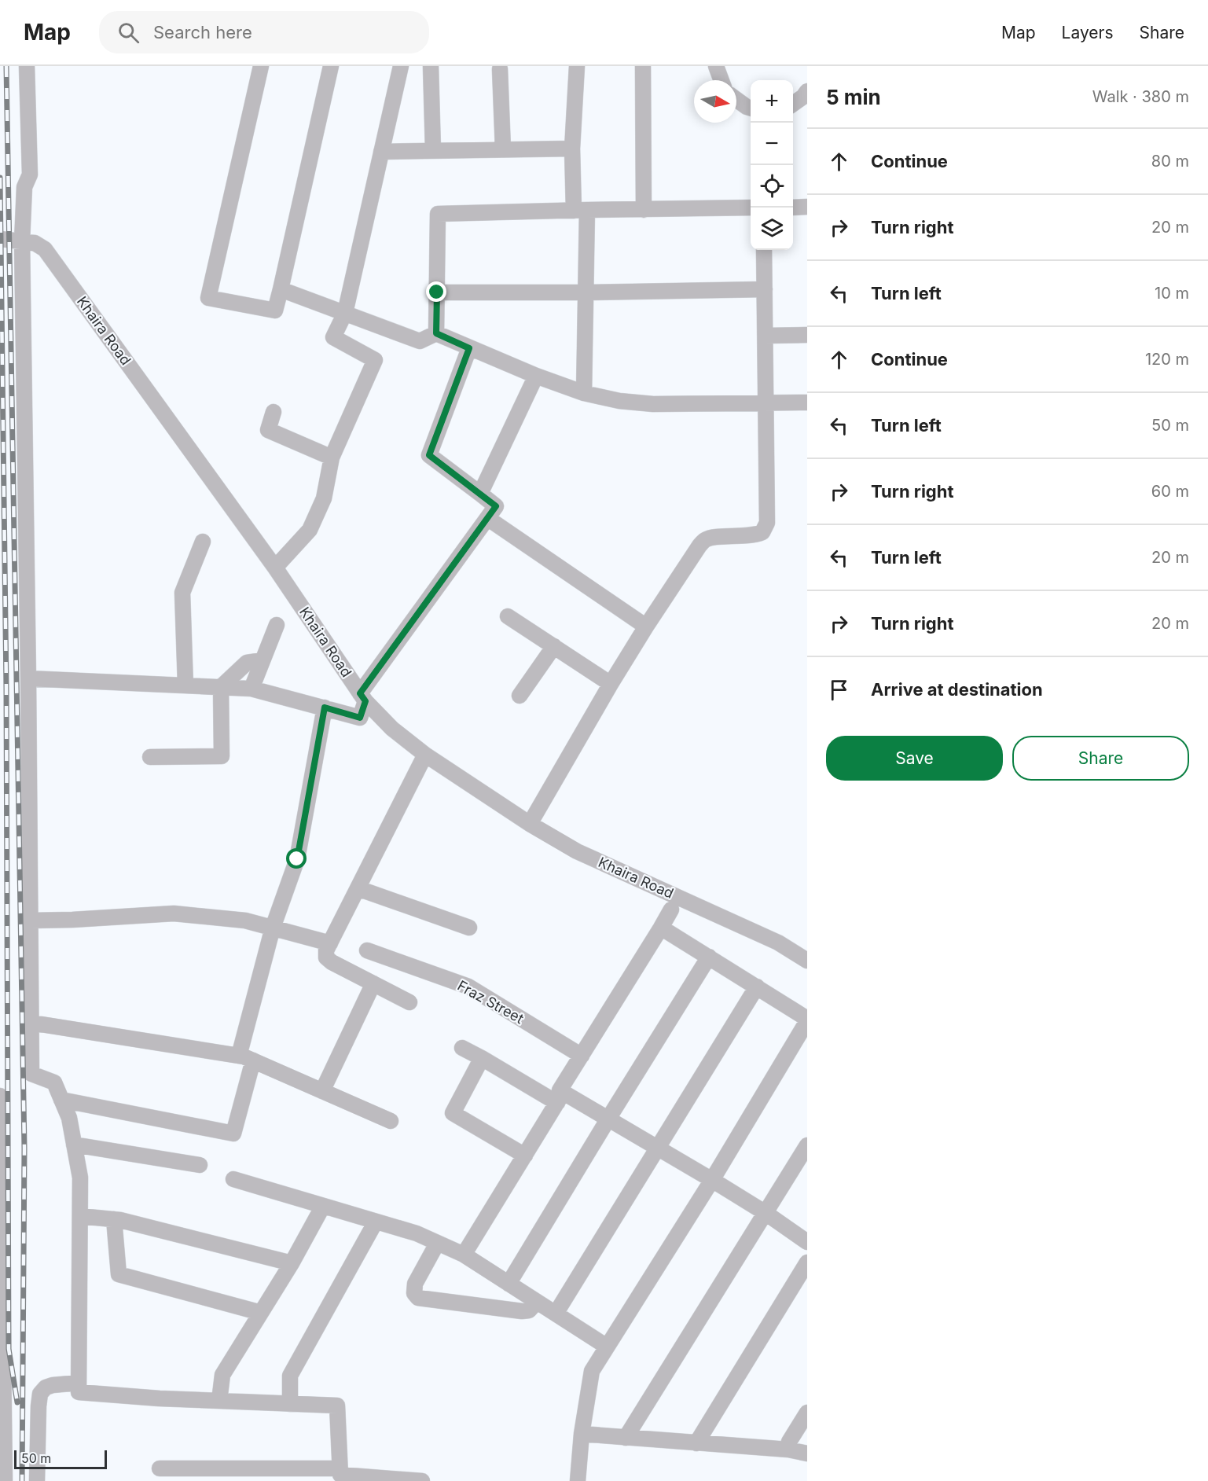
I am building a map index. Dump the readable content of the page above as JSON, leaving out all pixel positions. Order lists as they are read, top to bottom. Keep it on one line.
{"streets":{"street":["Khaira Road","Fraz Street"]},"scale_bar":"50 m","north":"right","page":{"header":"Map","search":"Search here","nav":["Map","Layers","Share"],"heading":["5 min","Walk · 380 m"],"map_buttons":["+","−"],"list":[["Continue","80 m"],["Turn right","20 m"],["Turn left","10 m"],["Continue","120 m"],["Turn left","50 m"],["Turn right","60 m"],["Turn left","20 m"],["Turn right","20 m"],"Arrive at destination"],"buttons":["Save","Share"],"scale":"50 m"}}
